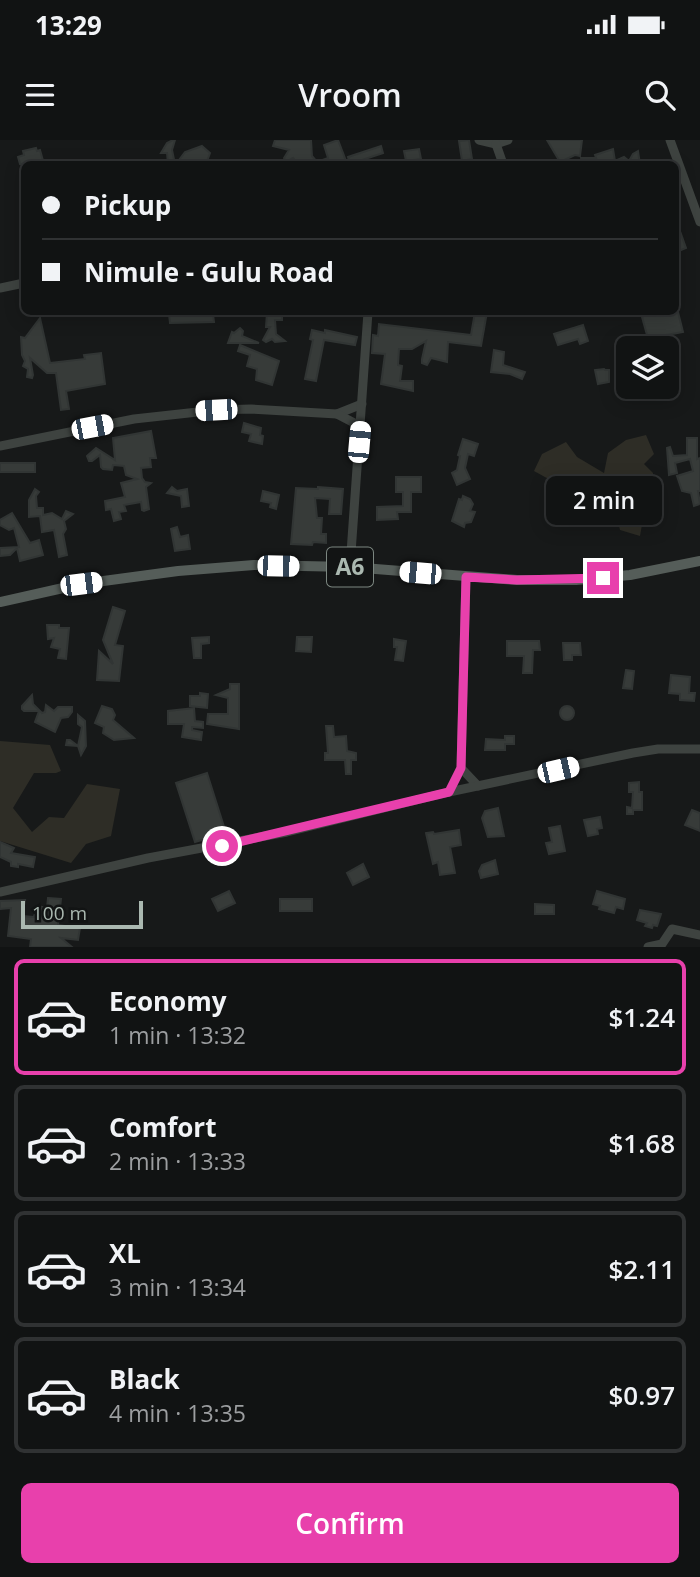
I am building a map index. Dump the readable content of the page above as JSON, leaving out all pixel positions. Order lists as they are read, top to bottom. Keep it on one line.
{"streets":{"main road":["A6"]},"scale_bar":"100 m","page":{"status":"13:29","header":"Vroom","banner":["Pickup","Nimule - Gulu Road"],"bubble":"2 min","scale":"100 m","list":[{"name":"Economy","note":"1 min · 13:32","value":"$1.24"},{"name":"Comfort","note":"2 min · 13:33","value":"$1.68"},{"name":"XL","note":"3 min · 13:34","value":"$2.11"},{"name":"Black","note":"4 min · 13:35","value":"$0.97"}],"buttons":"Confirm"}}
